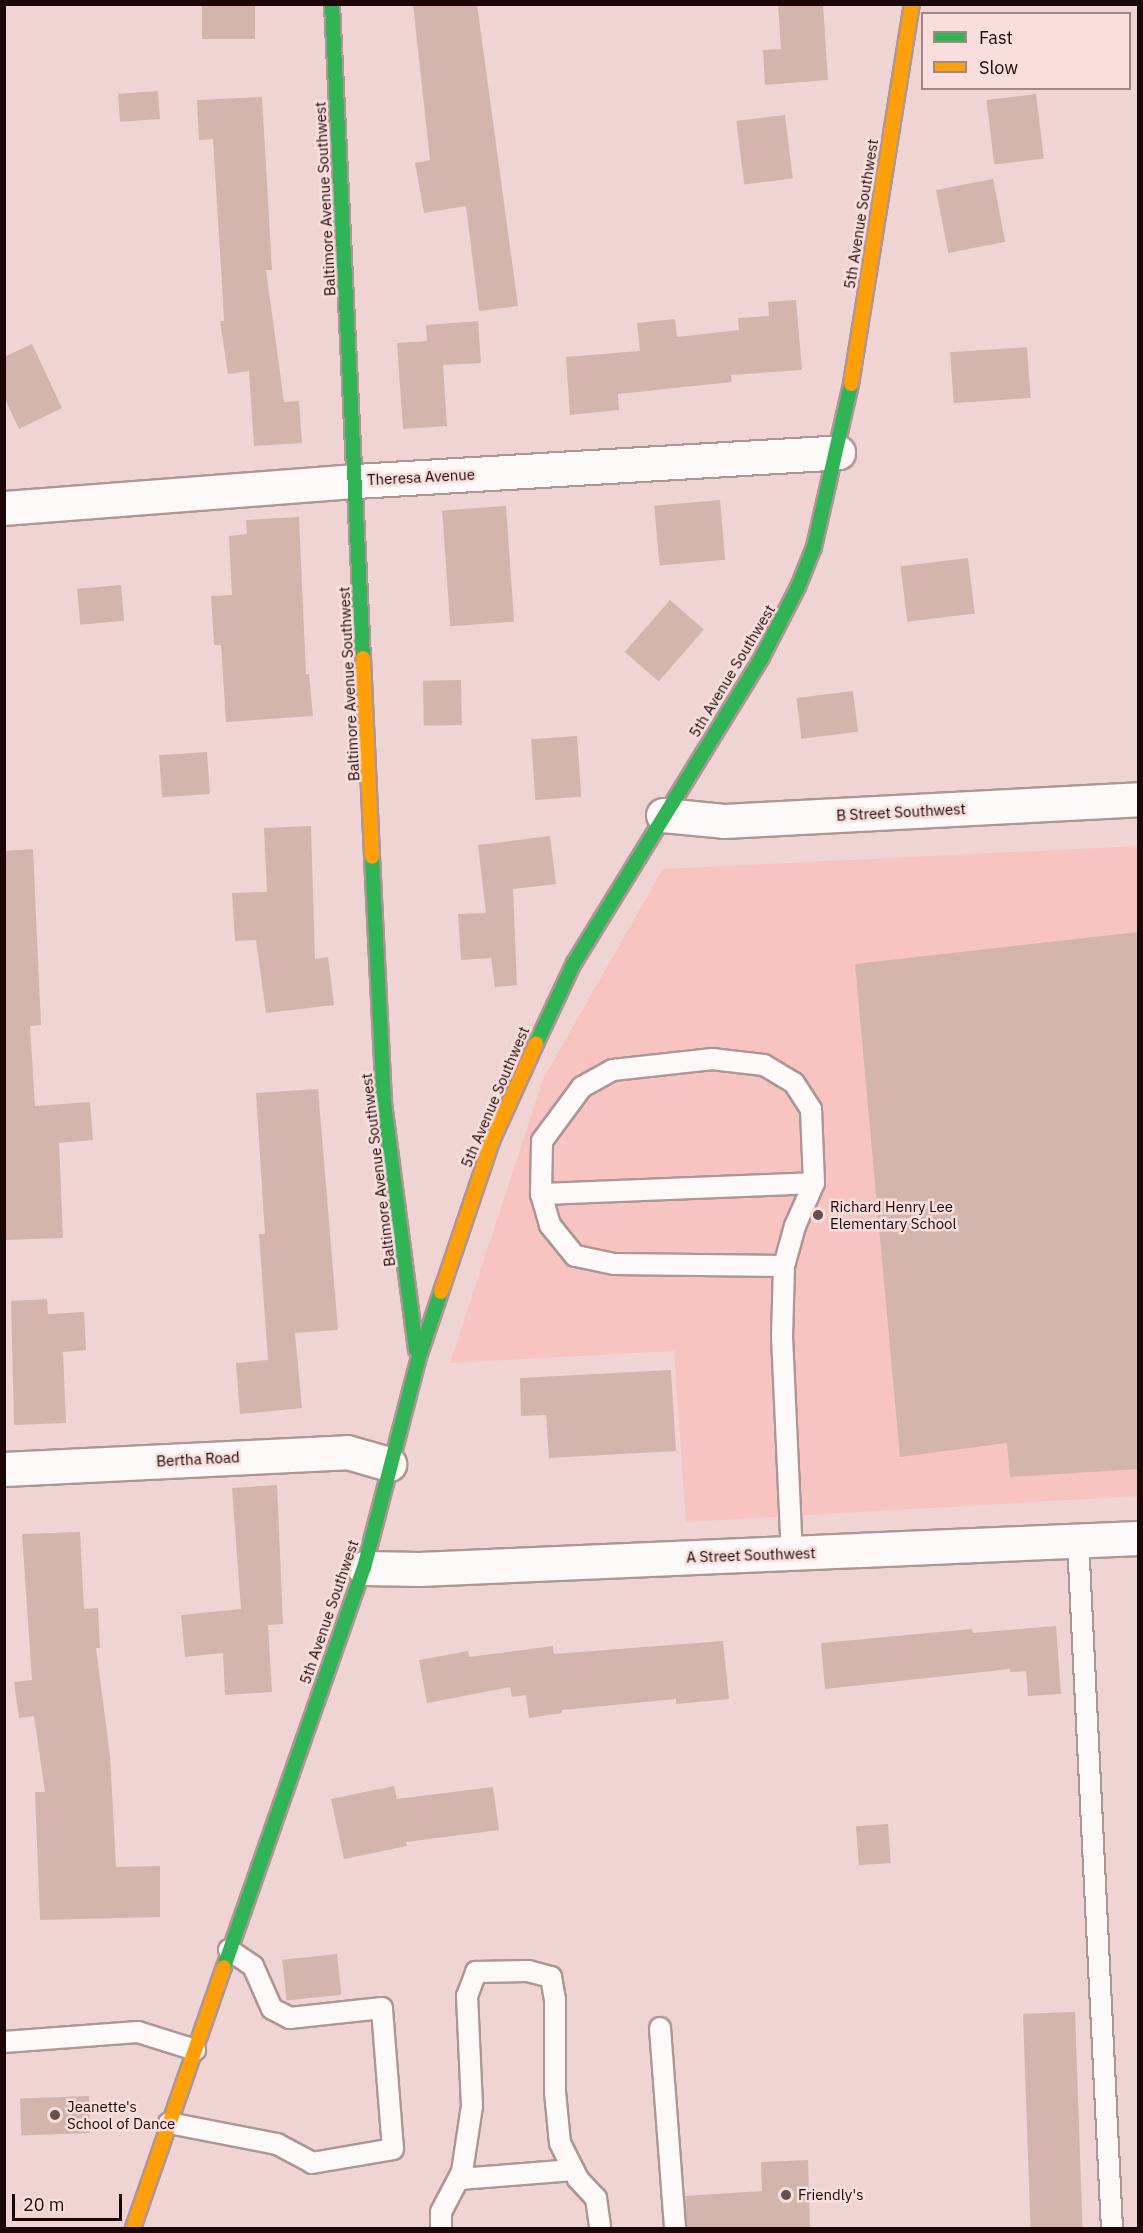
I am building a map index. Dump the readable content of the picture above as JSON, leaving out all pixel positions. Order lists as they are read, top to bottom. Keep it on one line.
{"streets":{"street":["Baltimore Avenue Southwest","5th Avenue Southwest","Theresa Avenue","B Street Southwest","Bertha Road","A Street Southwest"]},"crossings":[["Baltimore Avenue Southwest","5th Avenue Southwest"],["Baltimore Avenue Southwest","Theresa Avenue"],["5th Avenue Southwest","Theresa Avenue"],["5th Avenue Southwest","B Street Southwest"],["5th Avenue Southwest","Bertha Road"],["5th Avenue Southwest","A Street Southwest"]],"places":["Richard Henry Lee Elementary School","Jeanette's School of Dance","Friendly's"],"legend":["Fast","Slow"],"scale_bar":"20 m"}
